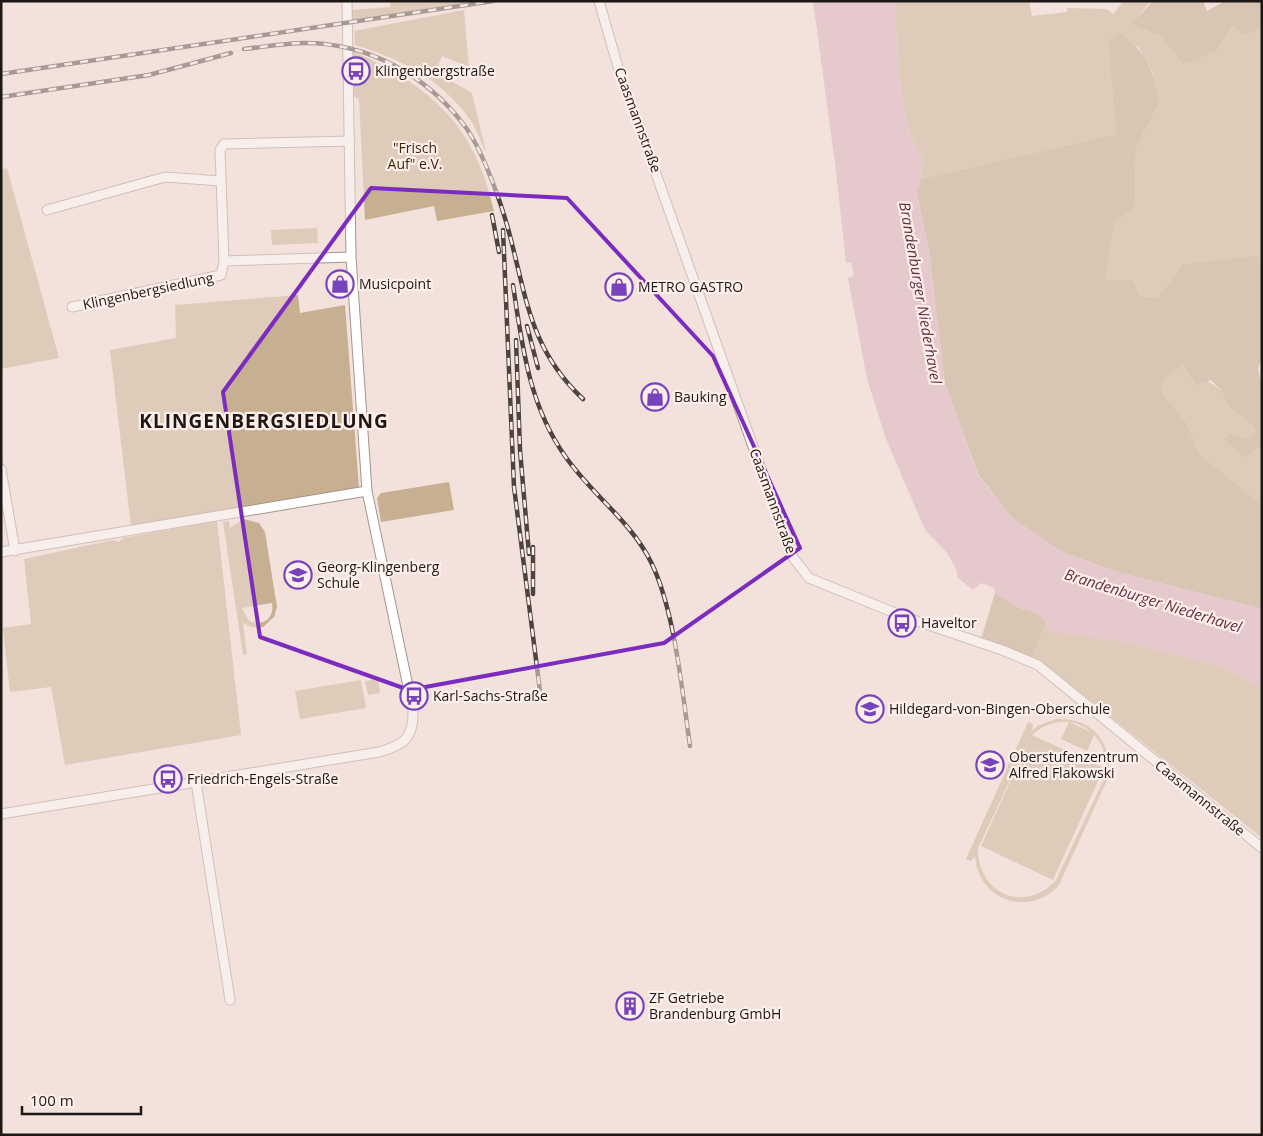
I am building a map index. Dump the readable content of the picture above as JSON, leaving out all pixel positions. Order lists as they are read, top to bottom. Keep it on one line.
{"streets":{"street":["Caasmannstraße","Klingenbergsiedlung"]},"districts":["KLINGENBERGSIEDLUNG"],"water":["Brandenburger Niederhavel"],"parks":["\"Frisch Auf\" e.V."],"places":{"bus stop":["Klingenbergstraße","Haveltor","Karl-Sachs-Straße","Friedrich-Engels-Straße"],"shop":["Musicpoint","METRO GASTRO","Bauking"],"school or university":["Georg-Klingenberg Schule","Hildegard-von-Bingen-Oberschule","Oberstufenzentrum Alfred Flakowski"],"building":["ZF Getriebe Brandenburg GmbH"]},"scale_bar":"100 m"}
